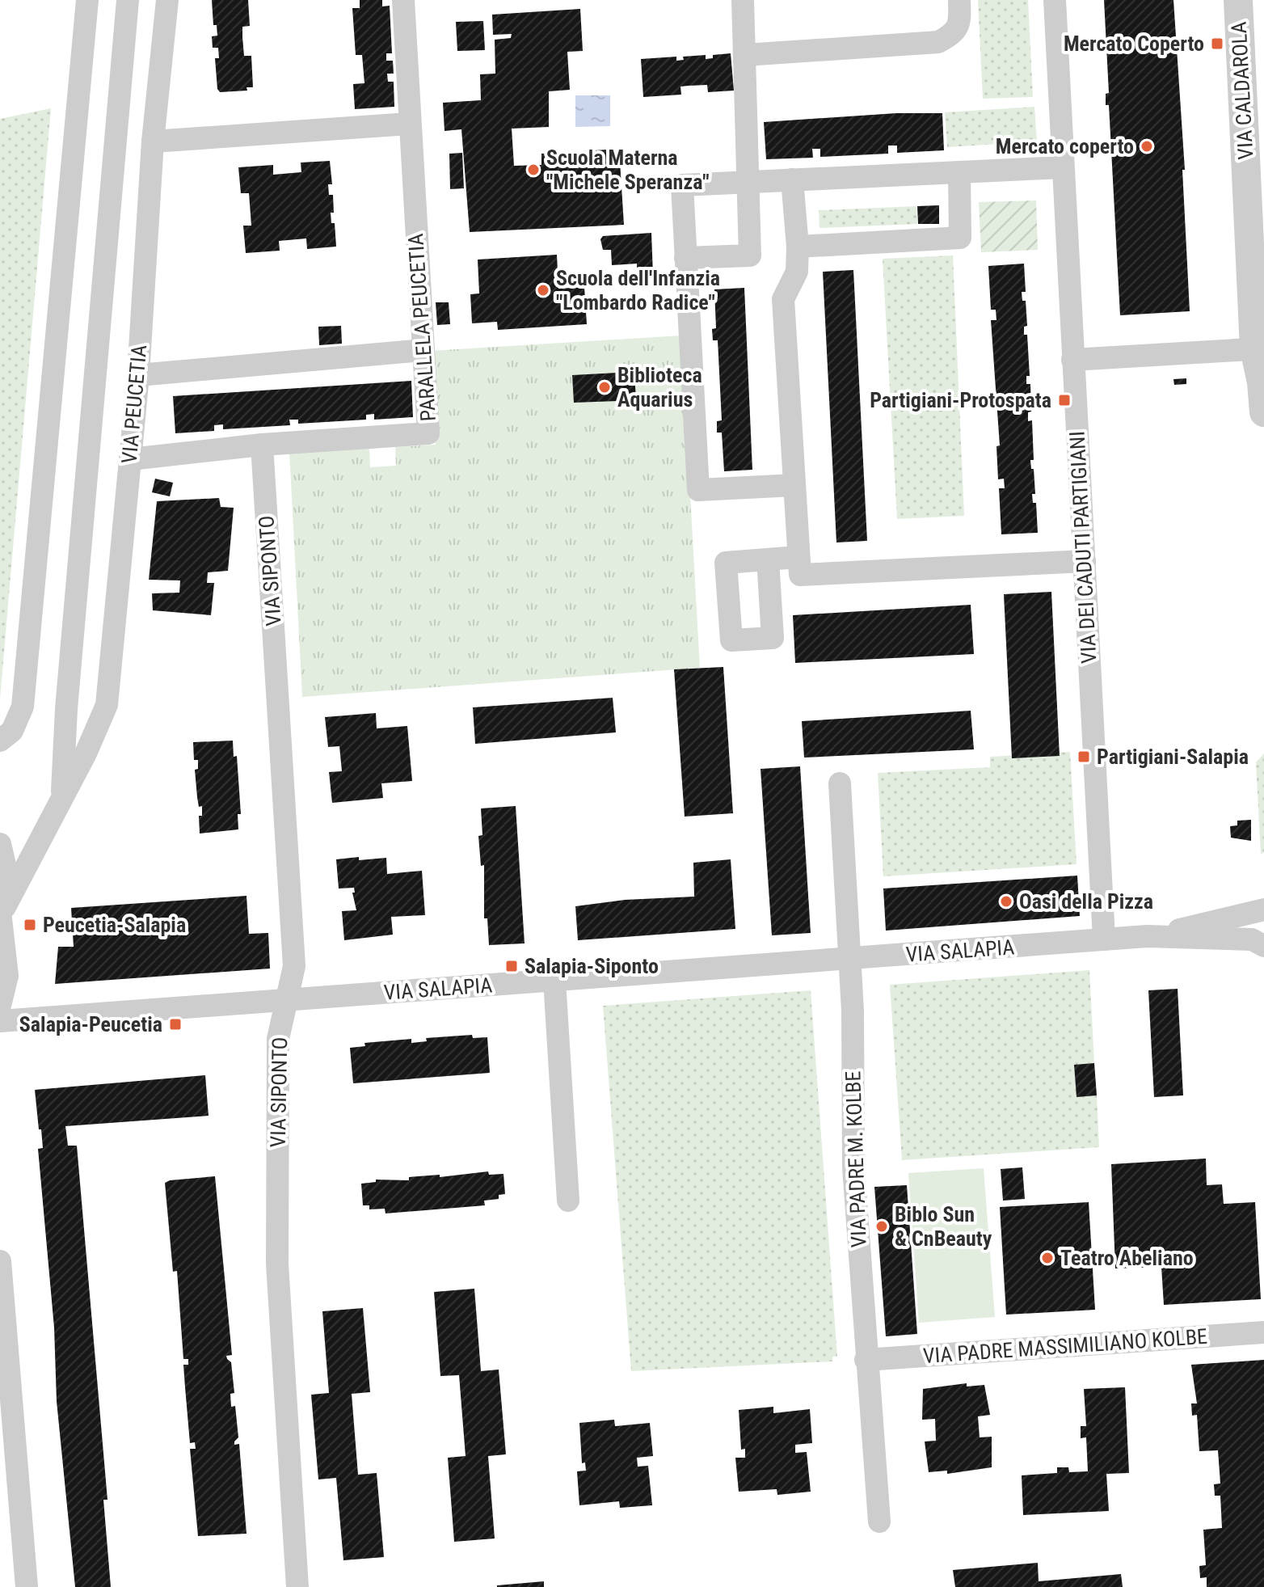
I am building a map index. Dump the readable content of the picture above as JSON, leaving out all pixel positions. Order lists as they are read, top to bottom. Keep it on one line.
{"streets":{"street":["VIA CALDAROLA","PARALLELA PEUCETIA","VIA PEUCETIA","VIA DEI CADUTI PARTIGIANI","VIA SIPONTO","VIA SALAPIA","VIA PADRE M. KOLBE","VIA PADRE MASSIMILIANO KOLBE"]},"crossings":[["PARALLELA PEUCETIA","VIA PEUCETIA"],["PARALLELA PEUCETIA","VIA SIPONTO"],["VIA DEI CADUTI PARTIGIANI","VIA SALAPIA"],["VIA SIPONTO","VIA SALAPIA"],["VIA SALAPIA","VIA PADRE M. KOLBE"],["VIA PADRE M. KOLBE","VIA PADRE MASSIMILIANO KOLBE"]],"places":{"transit":["Mercato Coperto","Partigiani-Protospata","Partigiani-Salapia","Peucetia-Salapia","Salapia-Siponto","Salapia-Peucetia"],"other":["Mercato coperto","Scuola Materna \"Michele Speranza\"","Scuola dell'Infanzia \"Lombardo Radice\"","Biblioteca Aquarius","Oasi della Pizza","Biblo Sun & CnBeauty","Teatro Abeliano"]}}
